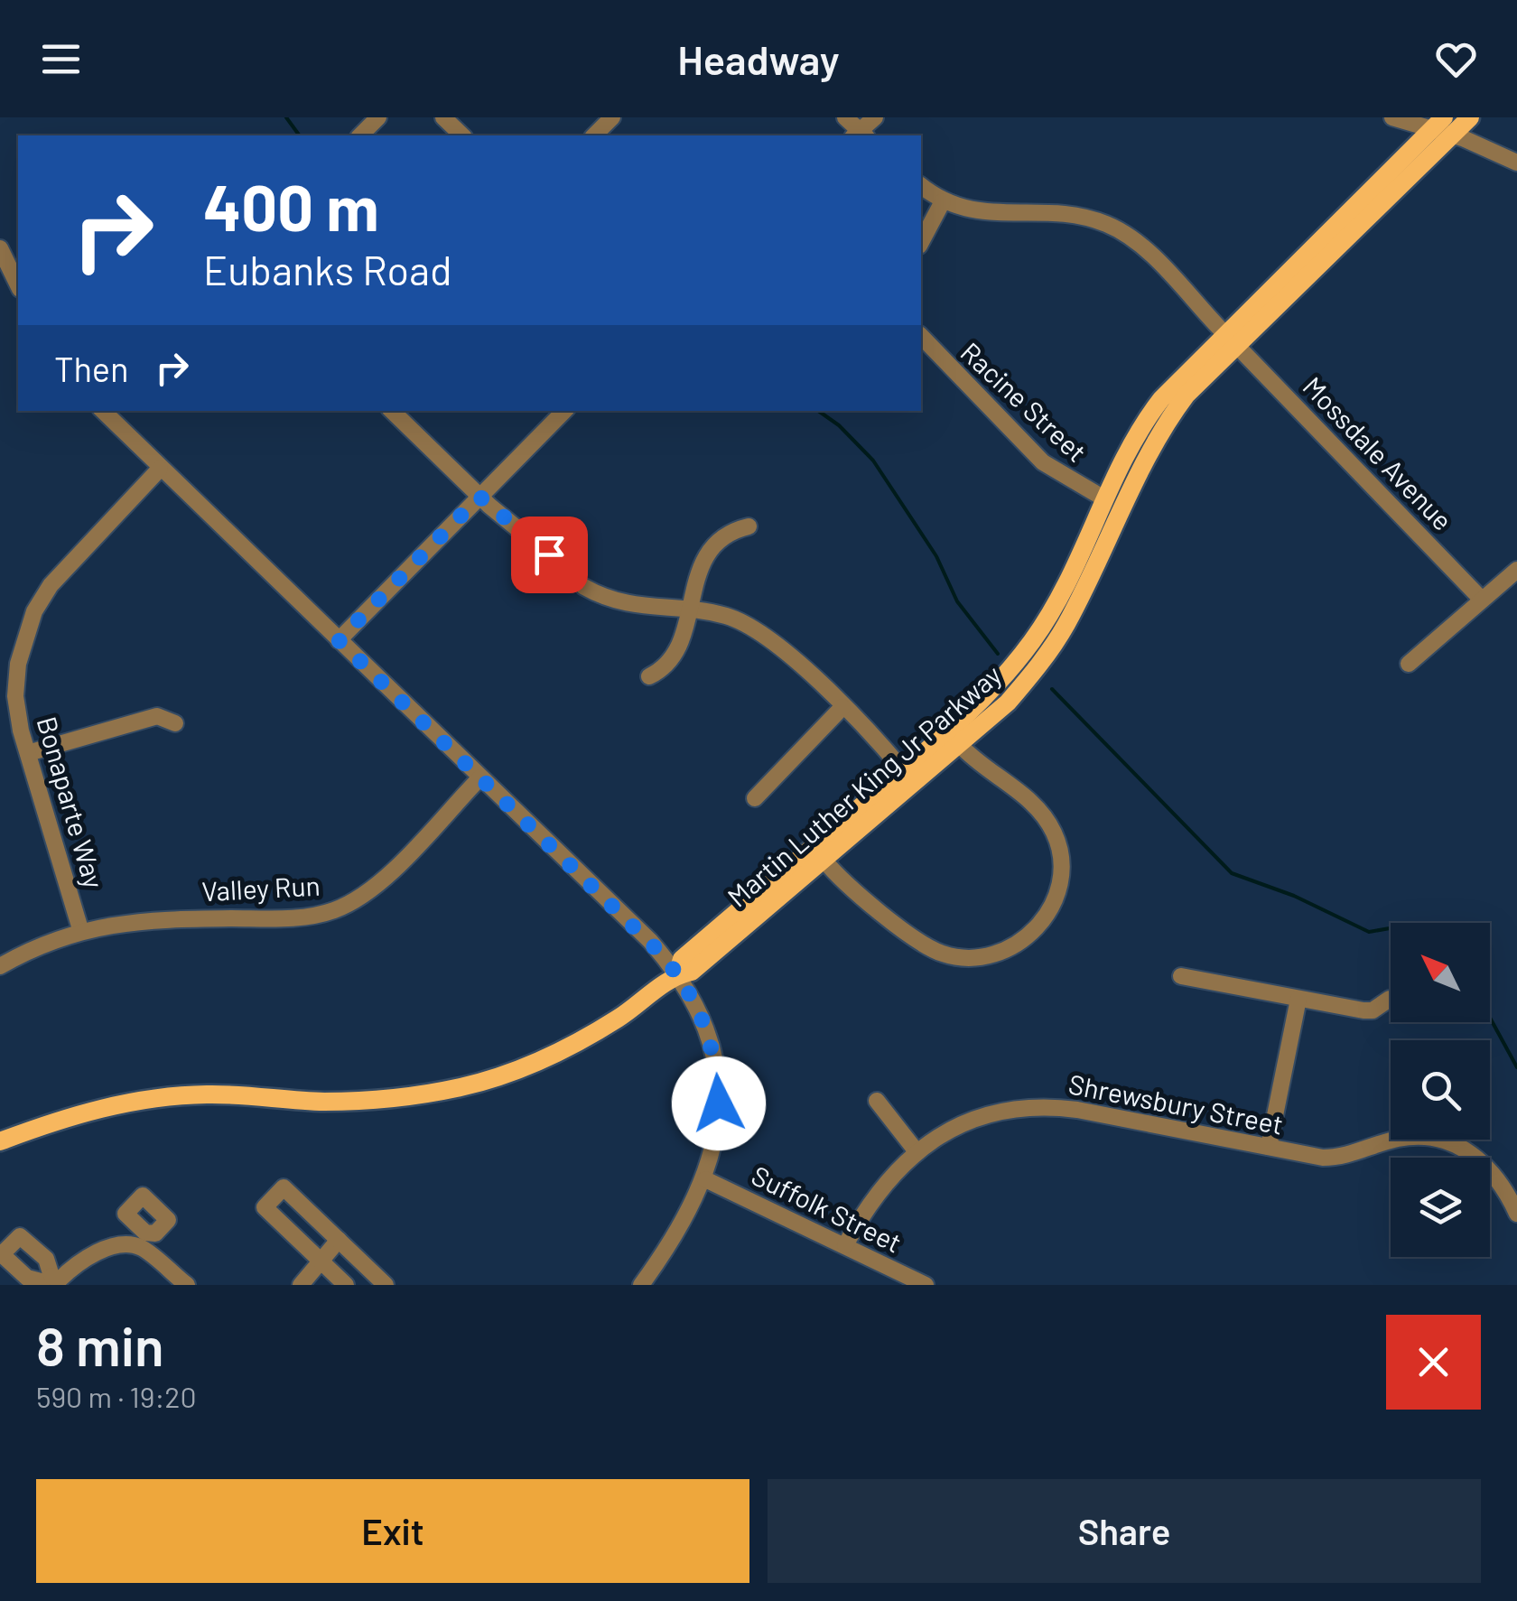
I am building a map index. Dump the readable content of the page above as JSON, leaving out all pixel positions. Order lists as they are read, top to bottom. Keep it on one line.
{"streets":{"main road":["Martin Luther King Jr Parkway"],"street":["Racine Street","Mossdale Avenue","Bonaparte Way","Valley Run","Shrewsbury Street","Suffolk Street"]},"crossings":[["Racine Street","Martin Luther King Jr Parkway"],["Mossdale Avenue","Martin Luther King Jr Parkway"],["Bonaparte Way","Valley Run"],["Shrewsbury Street","Suffolk Street"]],"north":"top left","page":{"header":"Headway","turn":["400 m","Eubanks Road"],"then":"Then","heading":["8 min","590 m · 19:20"],"buttons":["Exit","Share"]}}
